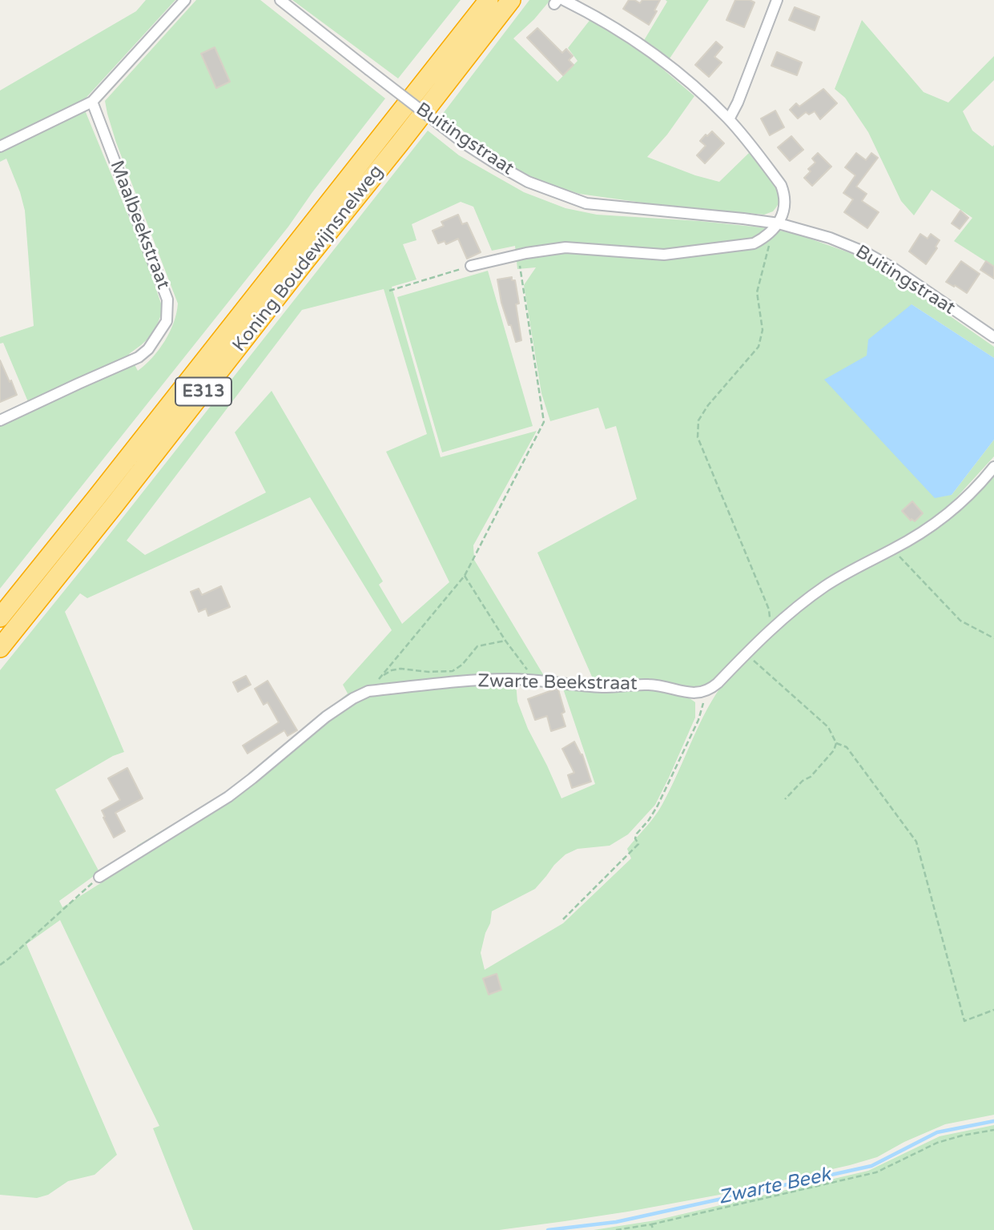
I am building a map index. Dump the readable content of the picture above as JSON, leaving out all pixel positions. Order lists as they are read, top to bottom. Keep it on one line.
{"streets":{"highway":["Koning Boudewijnsnelweg","E313"],"street":["Buitingstraat","Maalbeekstraat","Zwarte Beekstraat"]},"water":["Zwarte Beek"]}
